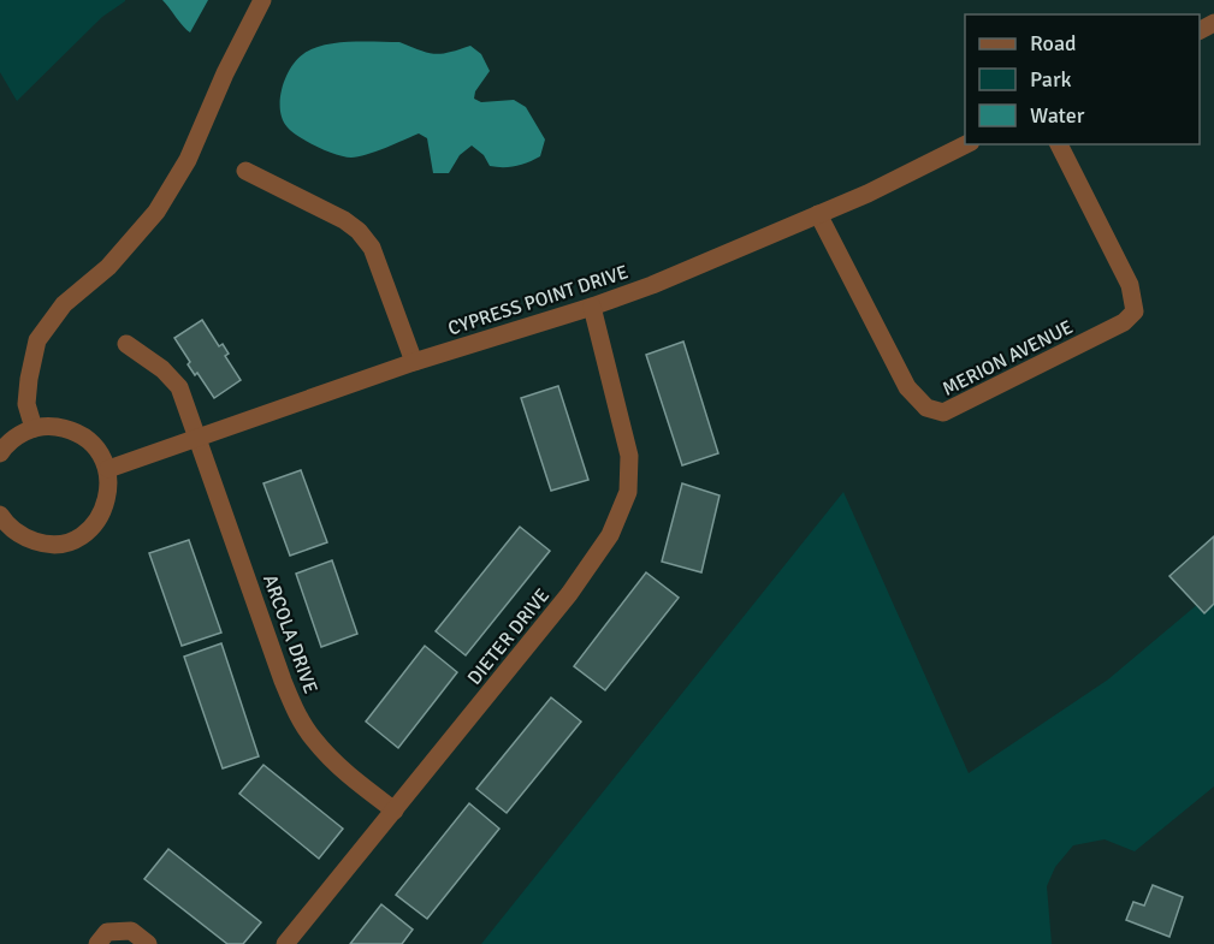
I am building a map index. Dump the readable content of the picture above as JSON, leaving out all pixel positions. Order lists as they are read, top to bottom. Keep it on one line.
{"streets":{"street":["CYPRESS POINT DRIVE","MERION AVENUE","ARCOLA DRIVE","DIETER DRIVE"]},"crossings":[["CYPRESS POINT DRIVE","MERION AVENUE"],["CYPRESS POINT DRIVE","ARCOLA DRIVE"],["CYPRESS POINT DRIVE","DIETER DRIVE"],["ARCOLA DRIVE","DIETER DRIVE"]],"legend":["Road","Park","Water"]}
